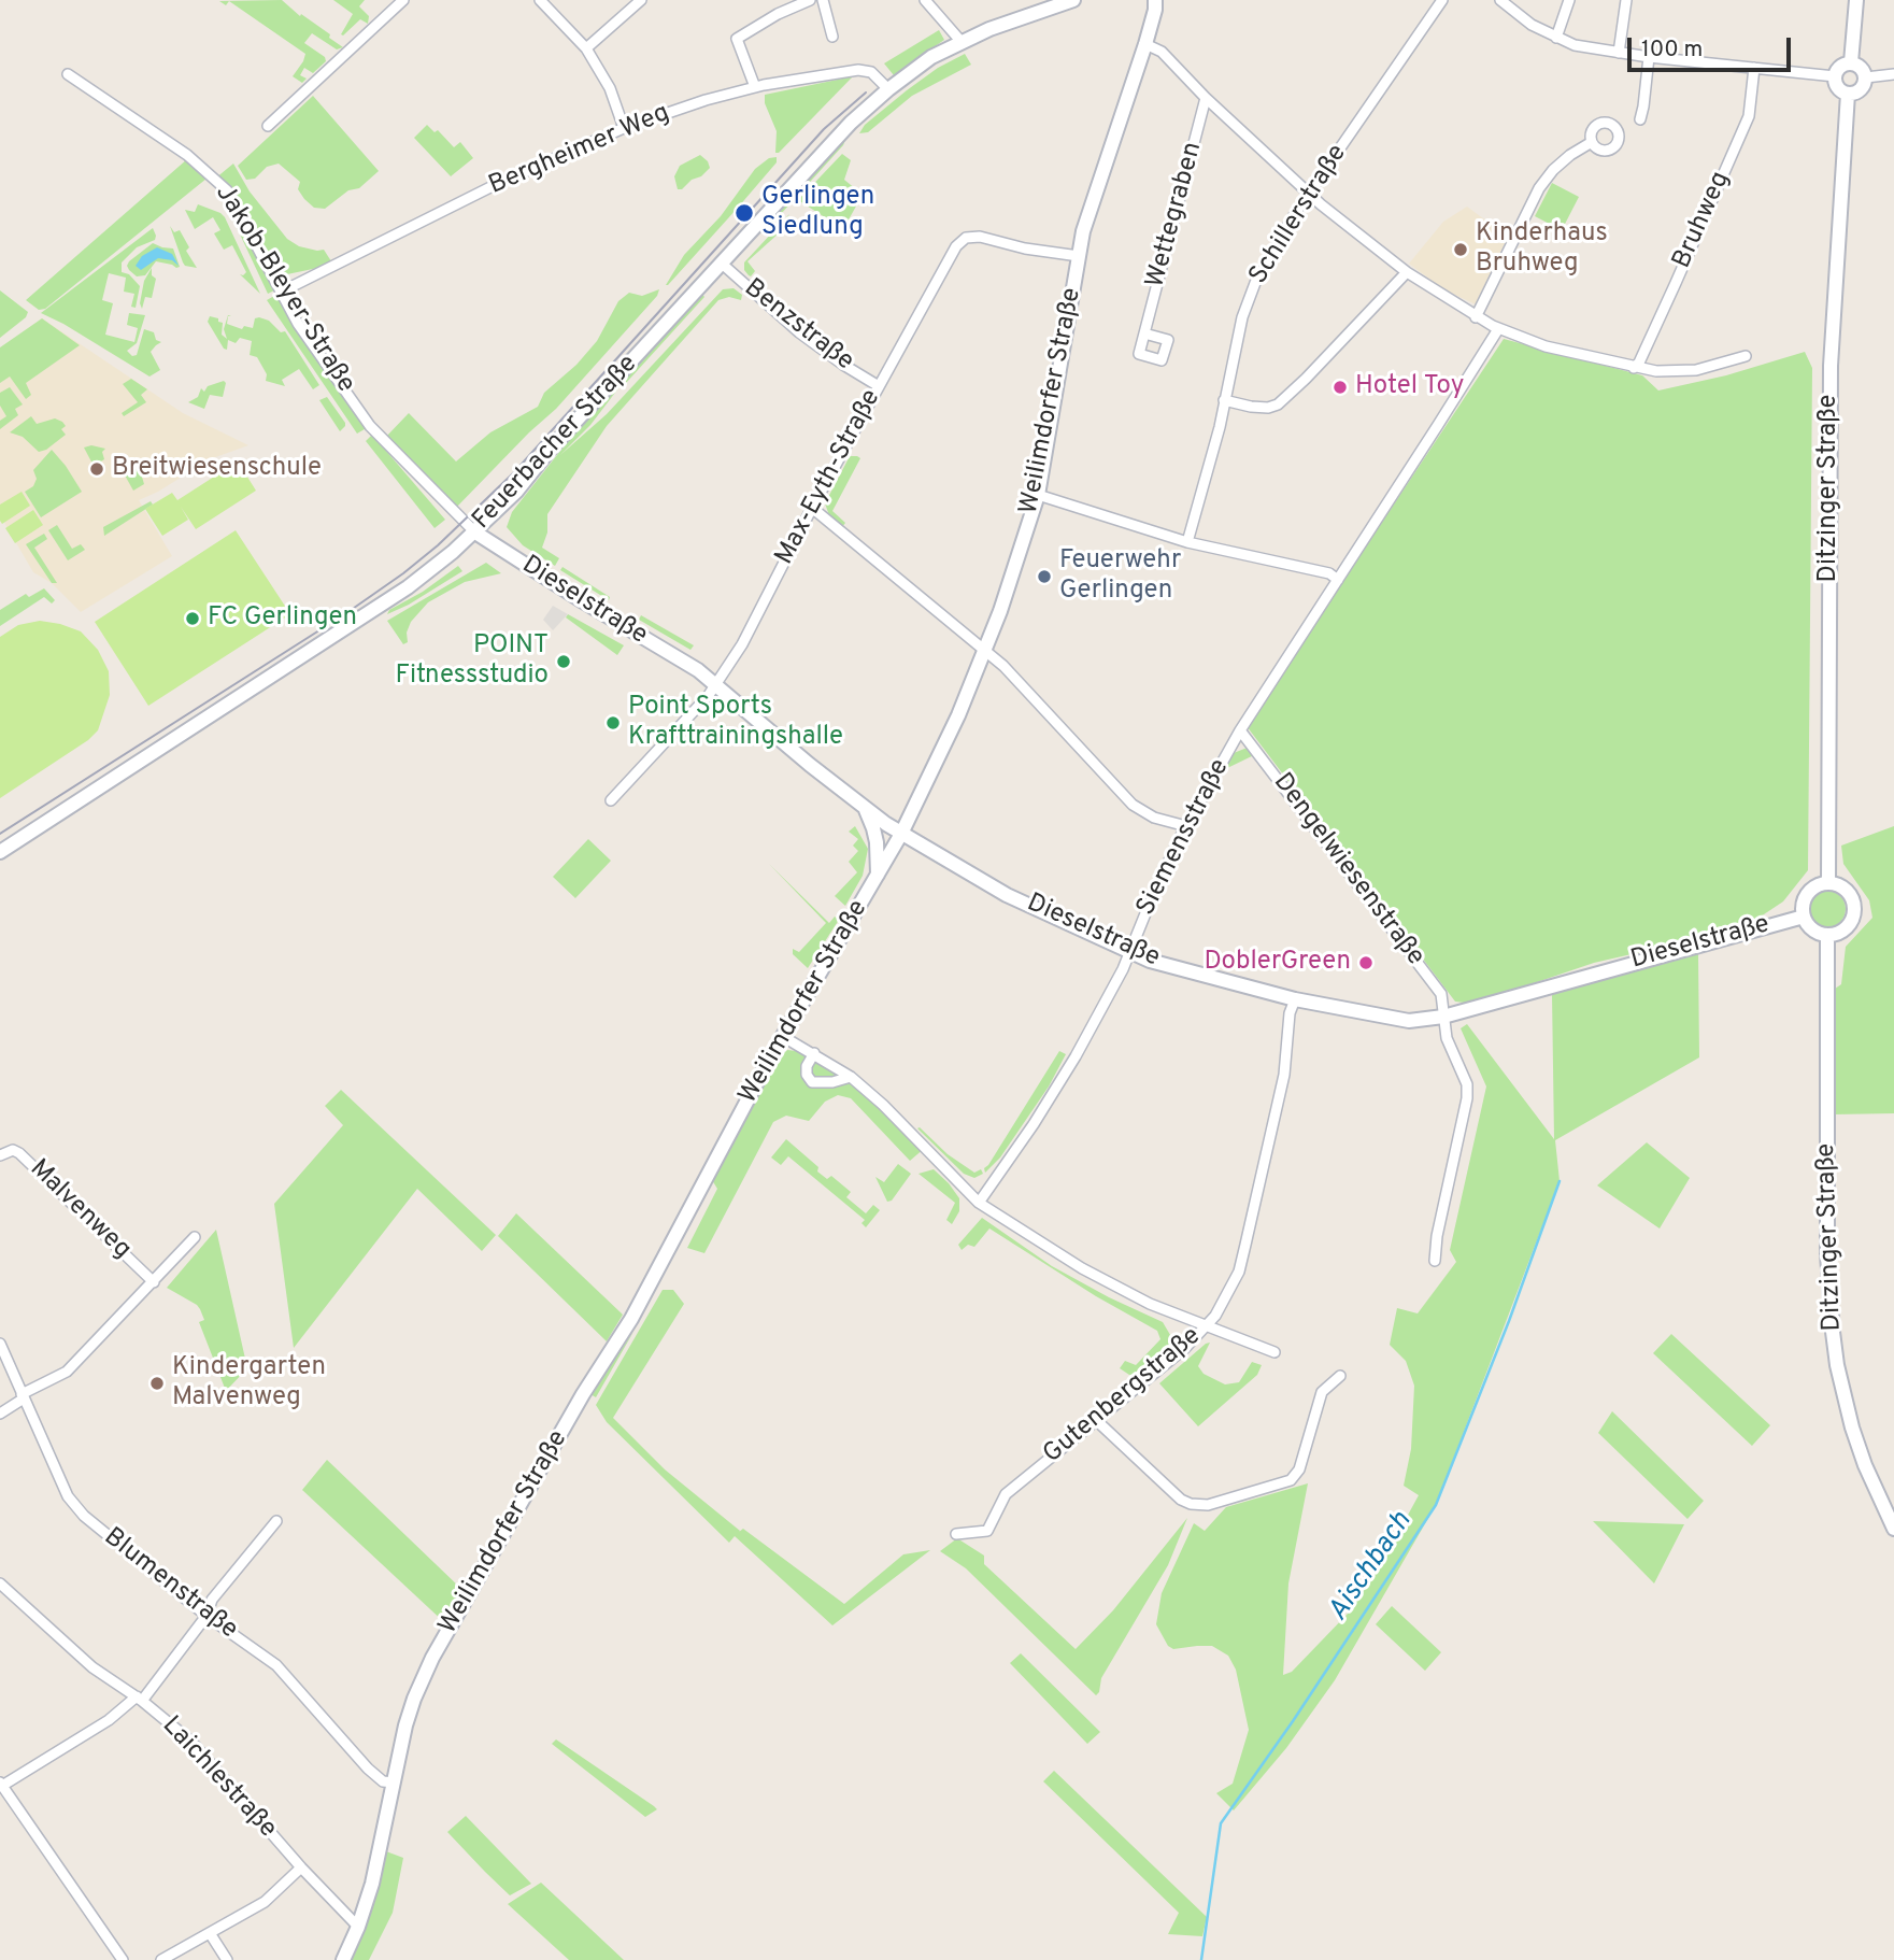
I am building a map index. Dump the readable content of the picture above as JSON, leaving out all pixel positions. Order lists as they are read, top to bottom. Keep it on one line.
{"streets":{"main road":["Weilimdorfer Straße","Feuerbacher Straße","Ditzinger Straße","Dieselstraße"],"street":["Bergheimer Weg","Wettegraben","Schillerstraße","Bruhweg","Jakob-Bleyer-Straße","Benzstraße","Max-Eyth-Straße","Siemensstraße","Dengelwiesenstraße","Malvenweg","Gutenbergstraße","Blumenstraße","Laichlestraße"]},"crossings":[["Bergheimer Weg","Jakob-Bleyer-Straße"],["Bergheimer Weg","Feuerbacher Straße"],["Jakob-Bleyer-Straße","Feuerbacher Straße"],["Jakob-Bleyer-Straße","Dieselstraße"],["Benzstraße","Feuerbacher Straße"],["Benzstraße","Max-Eyth-Straße"],["Weilimdorfer Straße","Max-Eyth-Straße"],["Weilimdorfer Straße","Dieselstraße"],["Weilimdorfer Straße","Blumenstraße"],["Weilimdorfer Straße","Laichlestraße"],["Feuerbacher Straße","Dieselstraße"],["Max-Eyth-Straße","Dieselstraße"],["Ditzinger Straße","Dieselstraße"],["Dieselstraße","Siemensstraße"],["Dieselstraße","Dengelwiesenstraße"],["Dieselstraße","Gutenbergstraße"],["Siemensstraße","Dengelwiesenstraße"]],"water":["Aischbach"],"places":["Gerlingen Siedlung","Kinderhaus Bruhweg","Hotel Toy","Breitwiesenschule","Feuerwehr Gerlingen","FC Gerlingen","POINT Fitnessstudio","Point Sports Krafttrainingshalle","DoblerGreen","Kindergarten Malvenweg"],"scale_bar":"100 m"}
